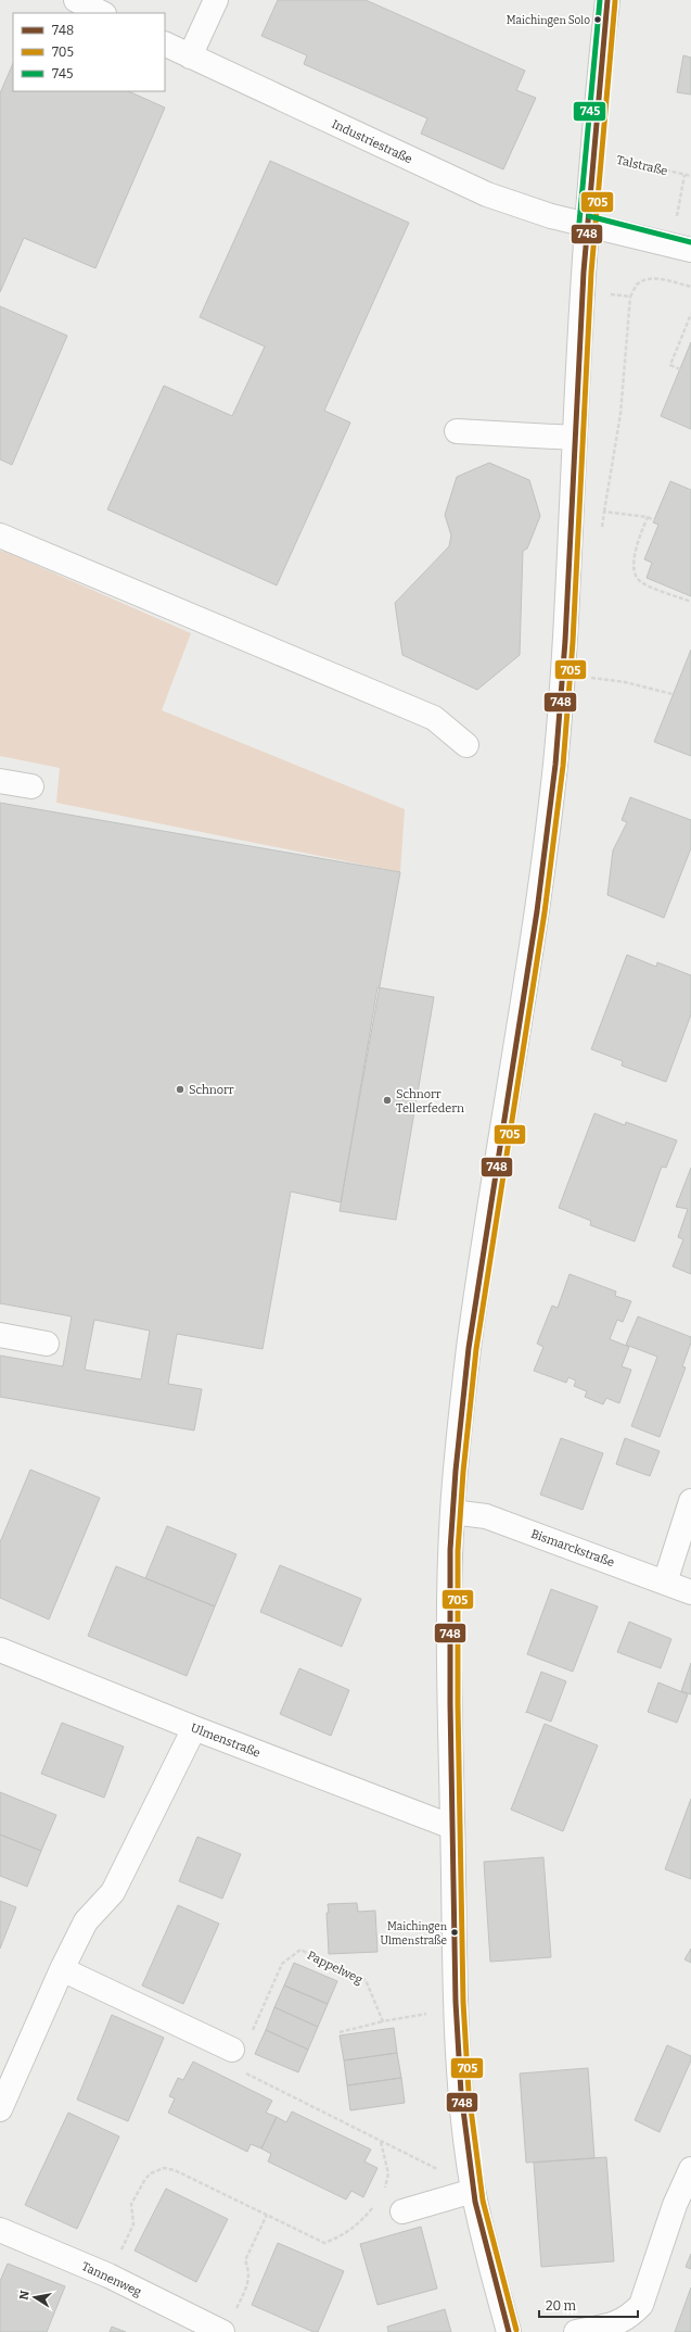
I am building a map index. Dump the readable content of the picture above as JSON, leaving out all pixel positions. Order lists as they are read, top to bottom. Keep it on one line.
{"streets":{"street":["Industriestraße","Bismarckstraße","Ulmenstraße","Tannenweg"],"path":["Talstraße","Pappelweg"]},"places":["Maichingen Solo","Schnorr","Schnorr Tellerfedern","Maichingen Ulmenstraße"],"lines":["transit line 748","transit line 745","transit line 705"],"legend":["748","705","745"],"scale_bar":"20 m","north":"left"}
